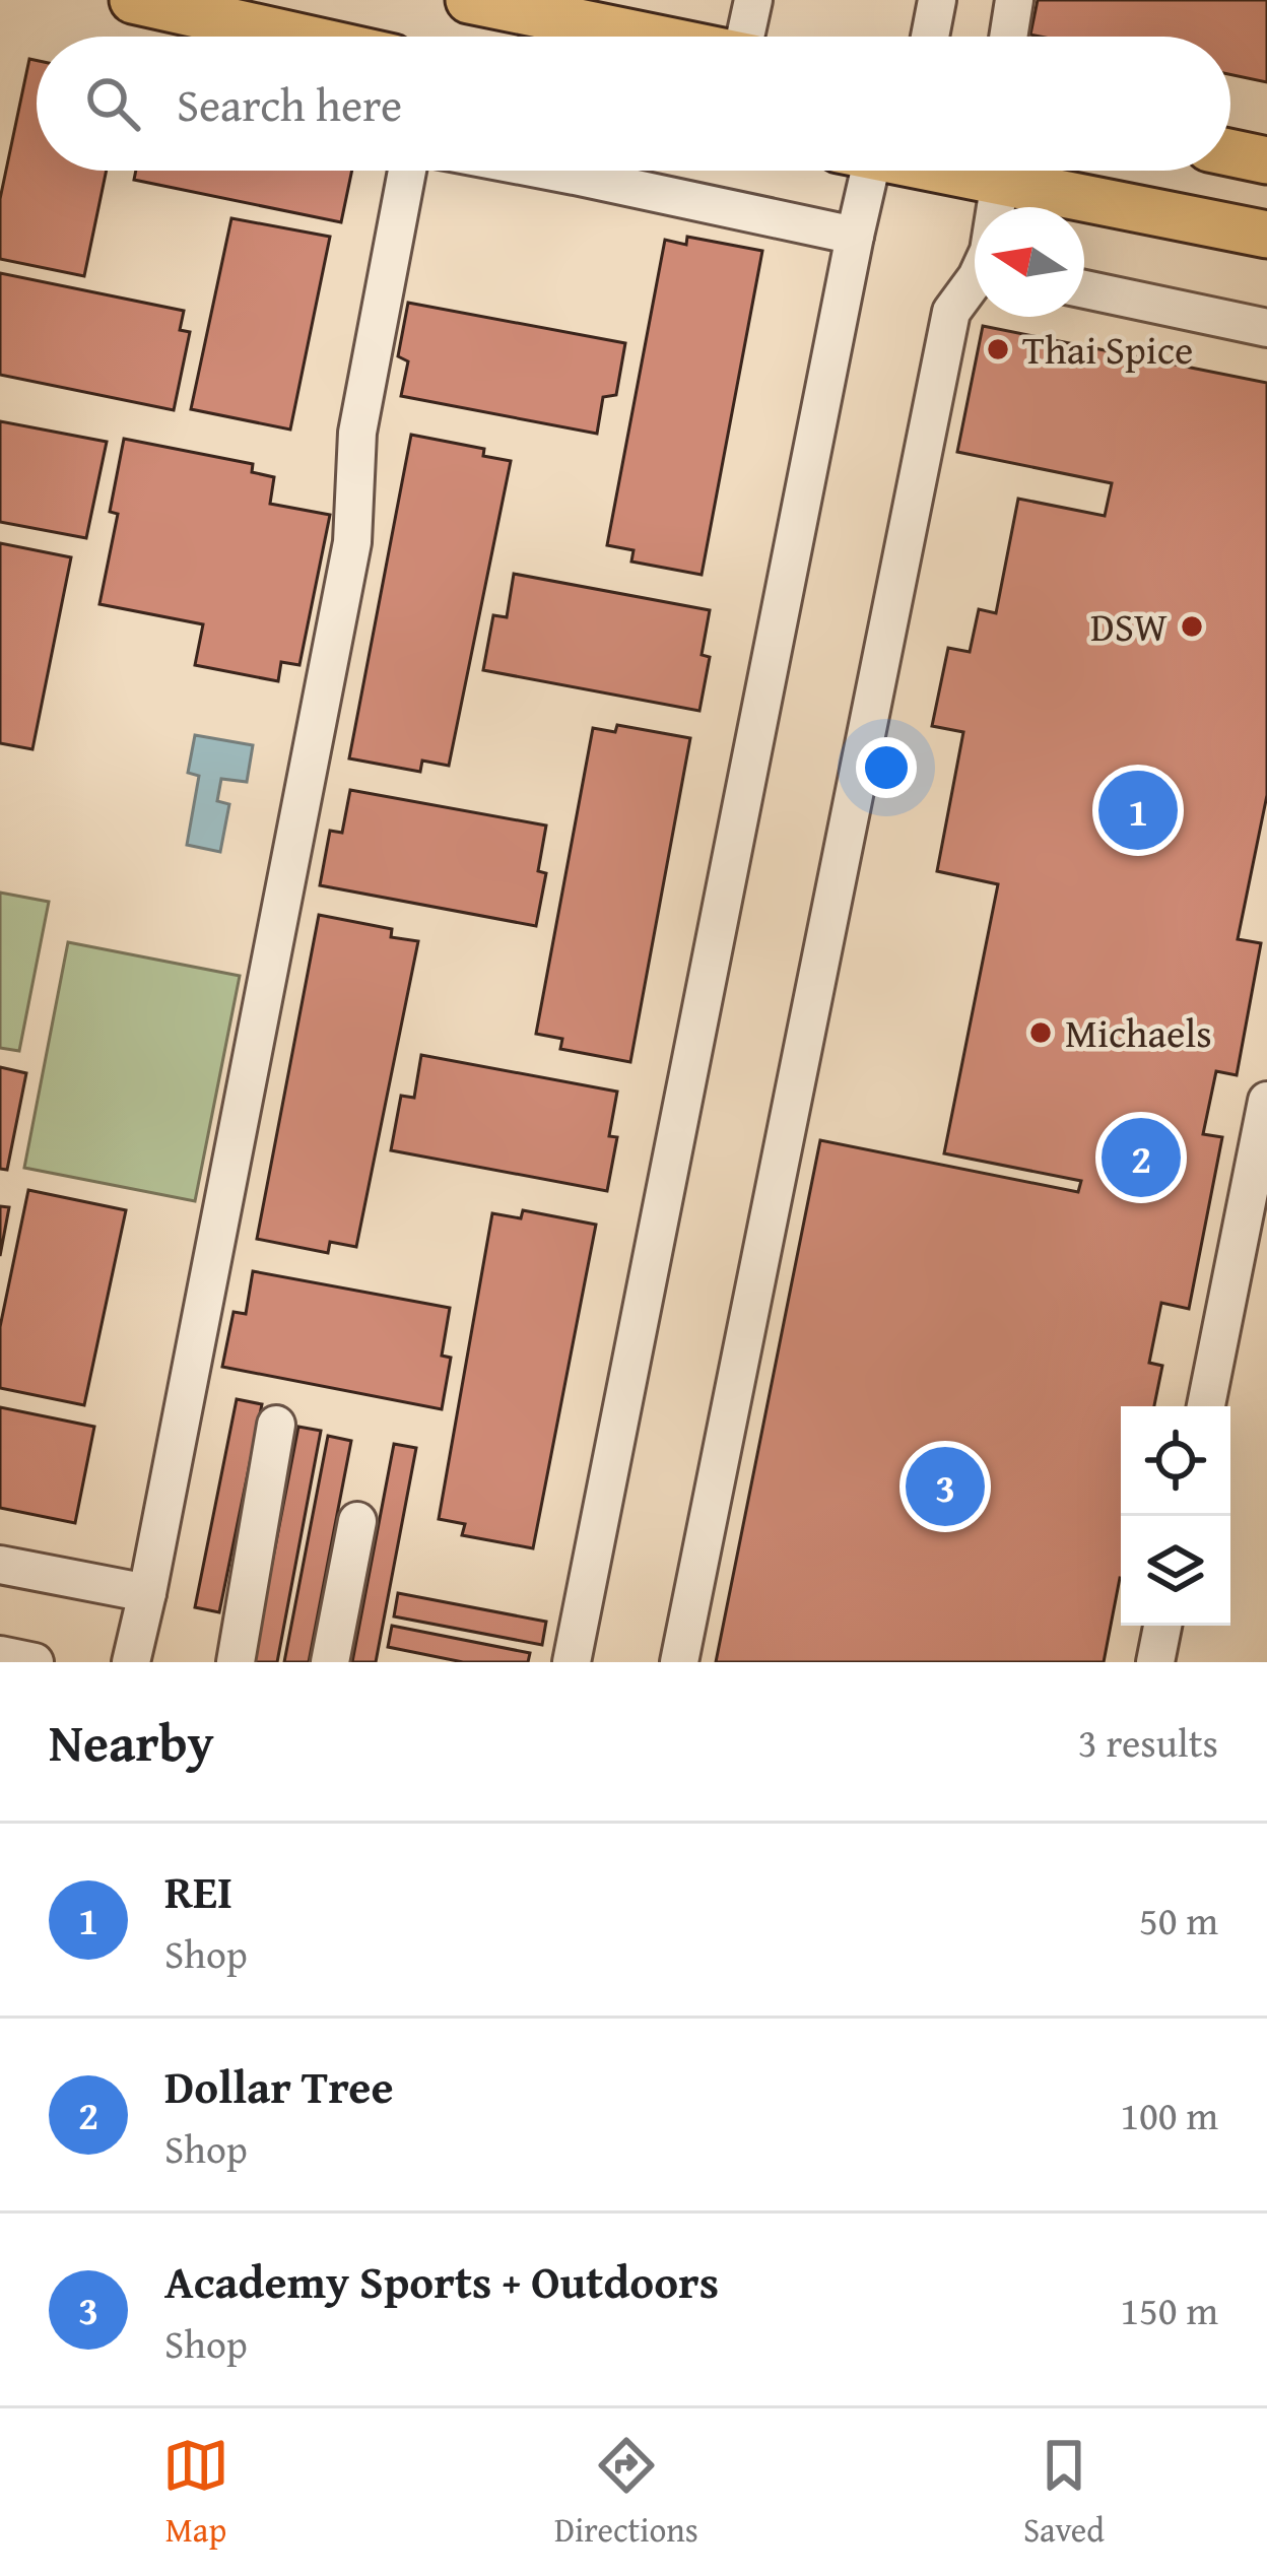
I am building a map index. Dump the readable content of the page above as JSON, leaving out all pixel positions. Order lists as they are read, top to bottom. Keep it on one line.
{"places":["Thai Spice","DSW","Michaels"],"north":"left","page":{"search":"Search here","pins":["1","2","3"],"heading":["Nearby","3 results"],"list":[{"mark":"1","name":"REI","note":"Shop","value":"50 m"},{"mark":"2","name":"Dollar Tree","note":"Shop","value":"100 m"},{"mark":"3","name":"Academy Sports + Outdoors","note":"Shop","value":"150 m"}],"nav":["Map","Directions","Saved"]}}
